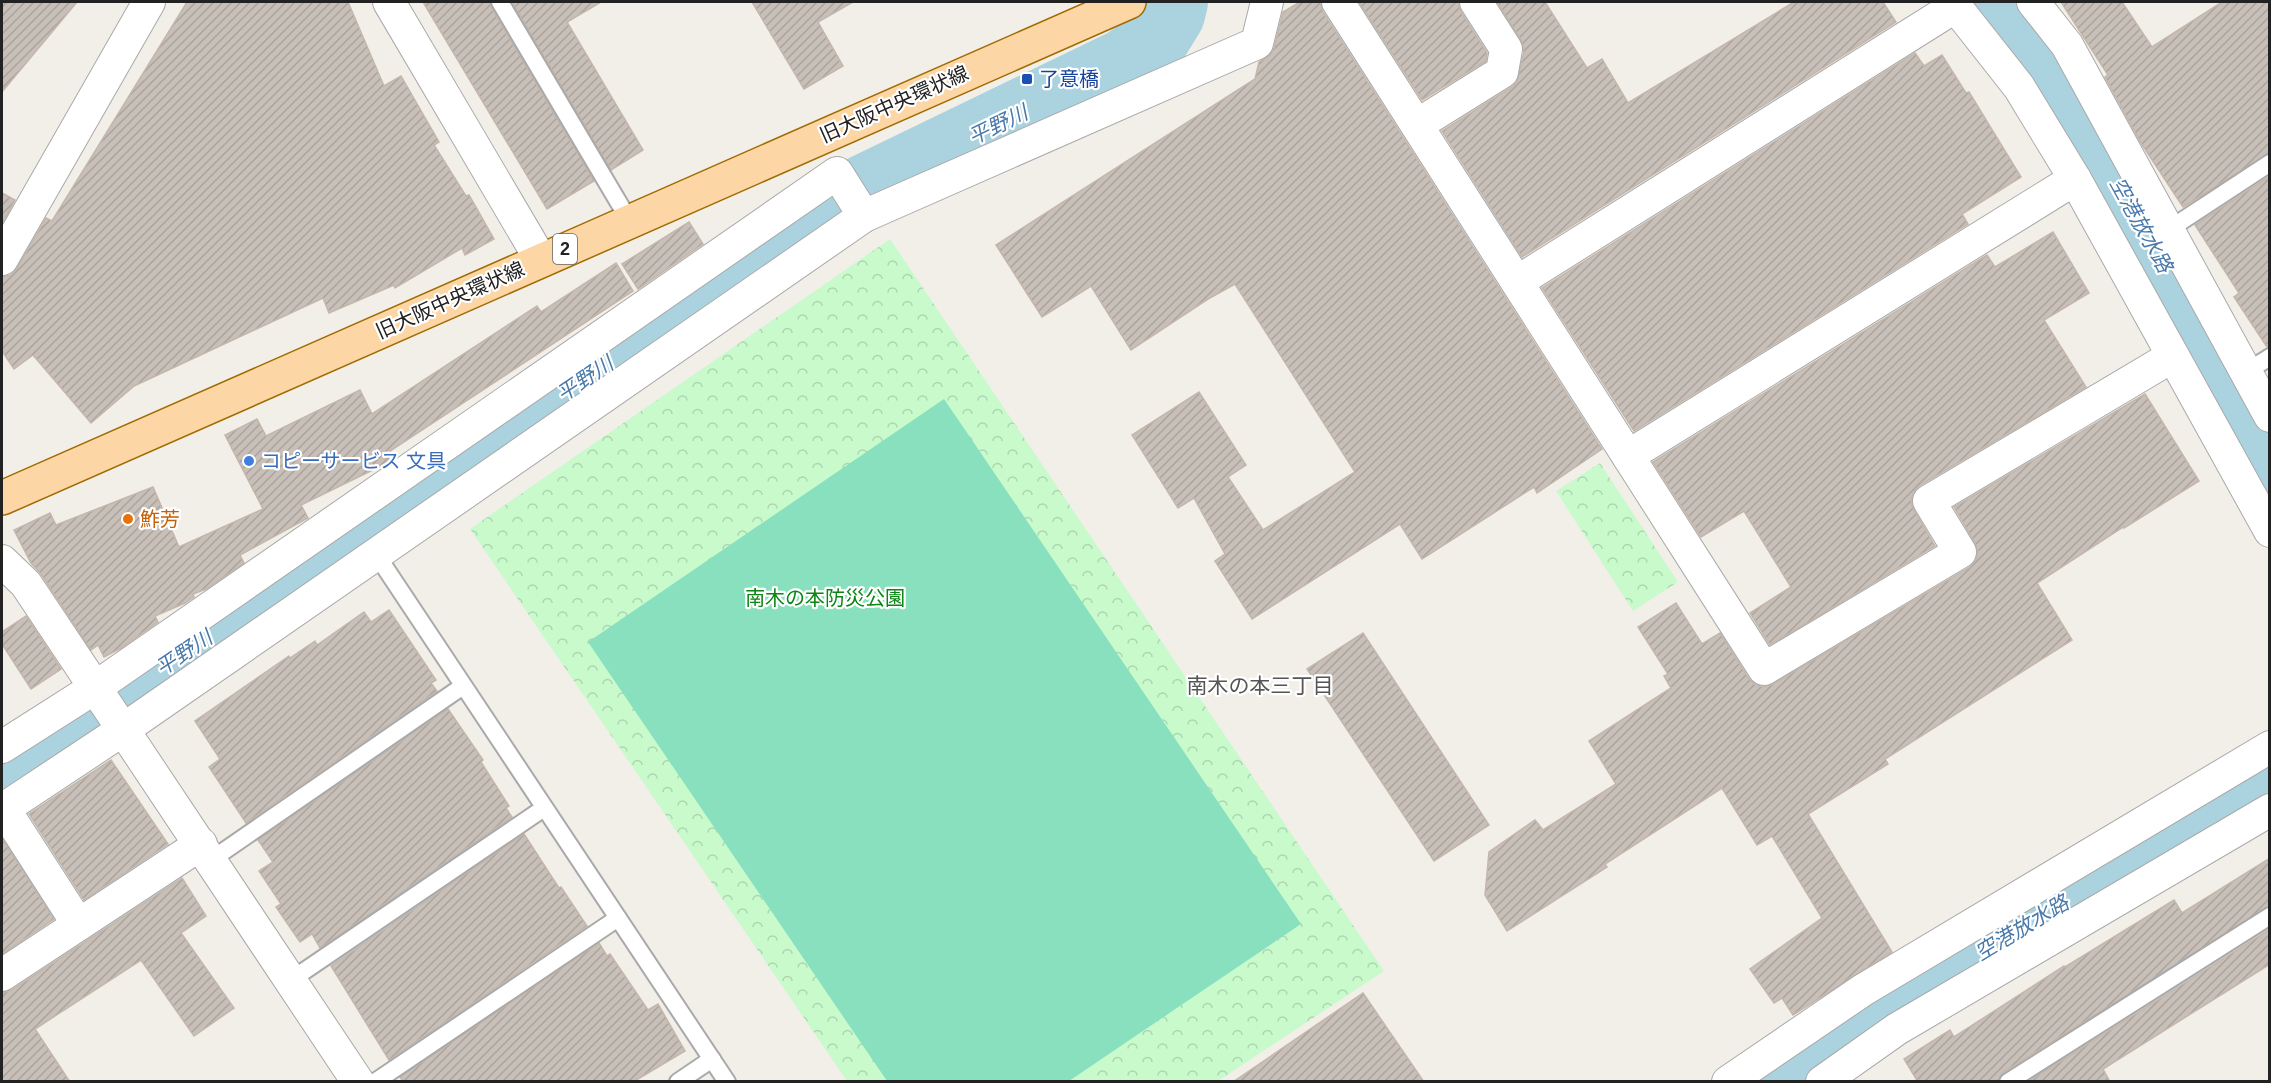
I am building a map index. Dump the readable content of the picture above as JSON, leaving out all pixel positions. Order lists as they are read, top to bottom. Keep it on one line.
{"streets":{"main road":["旧大阪中央環状線","2"]},"districts":["南木の本三丁目"],"water":["平野川","空港放水路"],"parks":["南木の本防災公園"],"places":{"transit":["了意橋"],"other":["コピーサービス 文具","鮓芳"]}}
